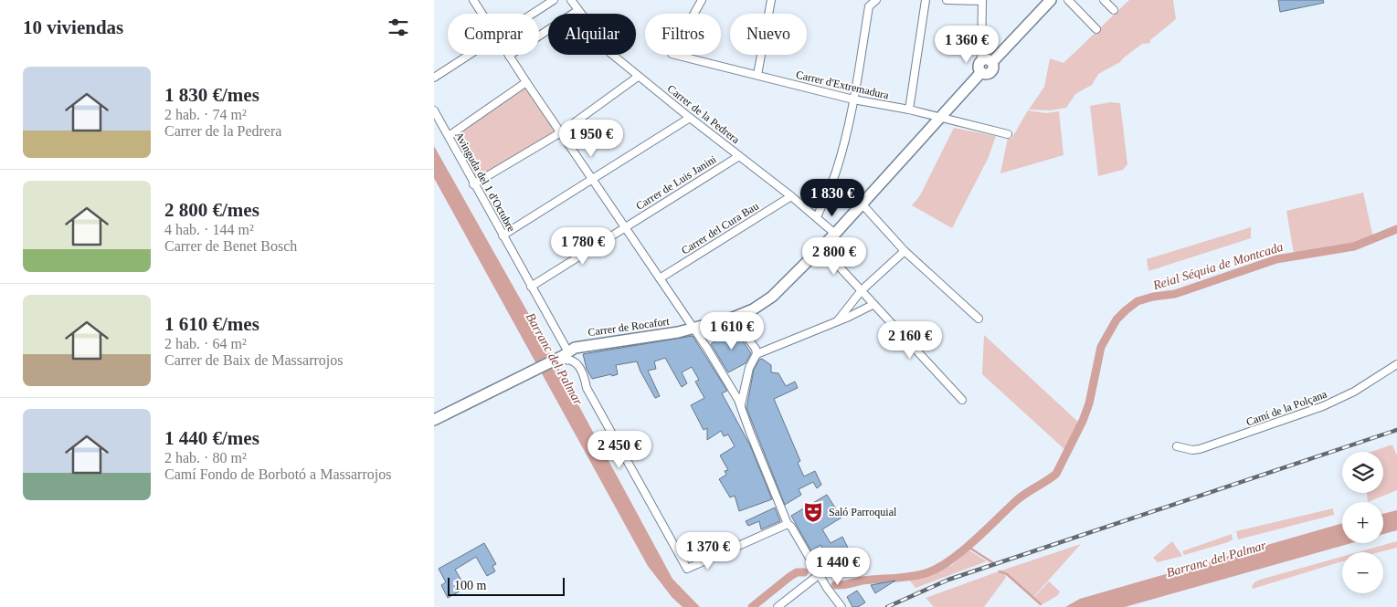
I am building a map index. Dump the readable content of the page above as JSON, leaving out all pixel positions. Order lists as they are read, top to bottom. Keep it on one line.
{"streets":{"street":["Carrer d'Extremadura","Carrer de la Pedrera","Avinguda del 1 d'Octubre","Carrer de Luis Janini","Carrer del Cura Bau","Carrer de Rocafort","Camí de la Polçana"]},"crossings":[["Carrer d'Extremadura","Carrer de Rocafort"],["Carrer de la Pedrera","Carrer de Luis Janini"],["Carrer de la Pedrera","Carrer del Cura Bau"],["Carrer de la Pedrera","Carrer de Rocafort"],["Avinguda del 1 d'Octubre","Carrer de Luis Janini"],["Avinguda del 1 d'Octubre","Carrer de Rocafort"]],"water":["Reial Séquia de Montcada","Barranc del Palmar"],"places":{"theatre":["Saló Parroquial"]},"scale_bar":"100 m","page":{"heading":"10 viviendas","chip":["Comprar","Alquilar","Filtros","Nuevo"],"price":["1 360 €","1 950 €","1 830 €","1 780 €","2 800 €","1 610 €","2 160 €","2 450 €","1 370 €","1 440 €"],"list":[{"name":"1 830 €/mes","note":"2 hab. · 74 m² · Carrer de la Pedrera"},{"name":"2 800 €/mes","note":"4 hab. · 144 m² · Carrer de Benet Bosch"},{"name":"1 610 €/mes","note":"2 hab. · 64 m² · Carrer de Baix de Massarrojos"},{"name":"1 440 €/mes","note":"2 hab. · 80 m² · Camí Fondo de Borbotó a Massarrojos"}],"map_buttons":["+","−"],"scale":"100 m"}}
